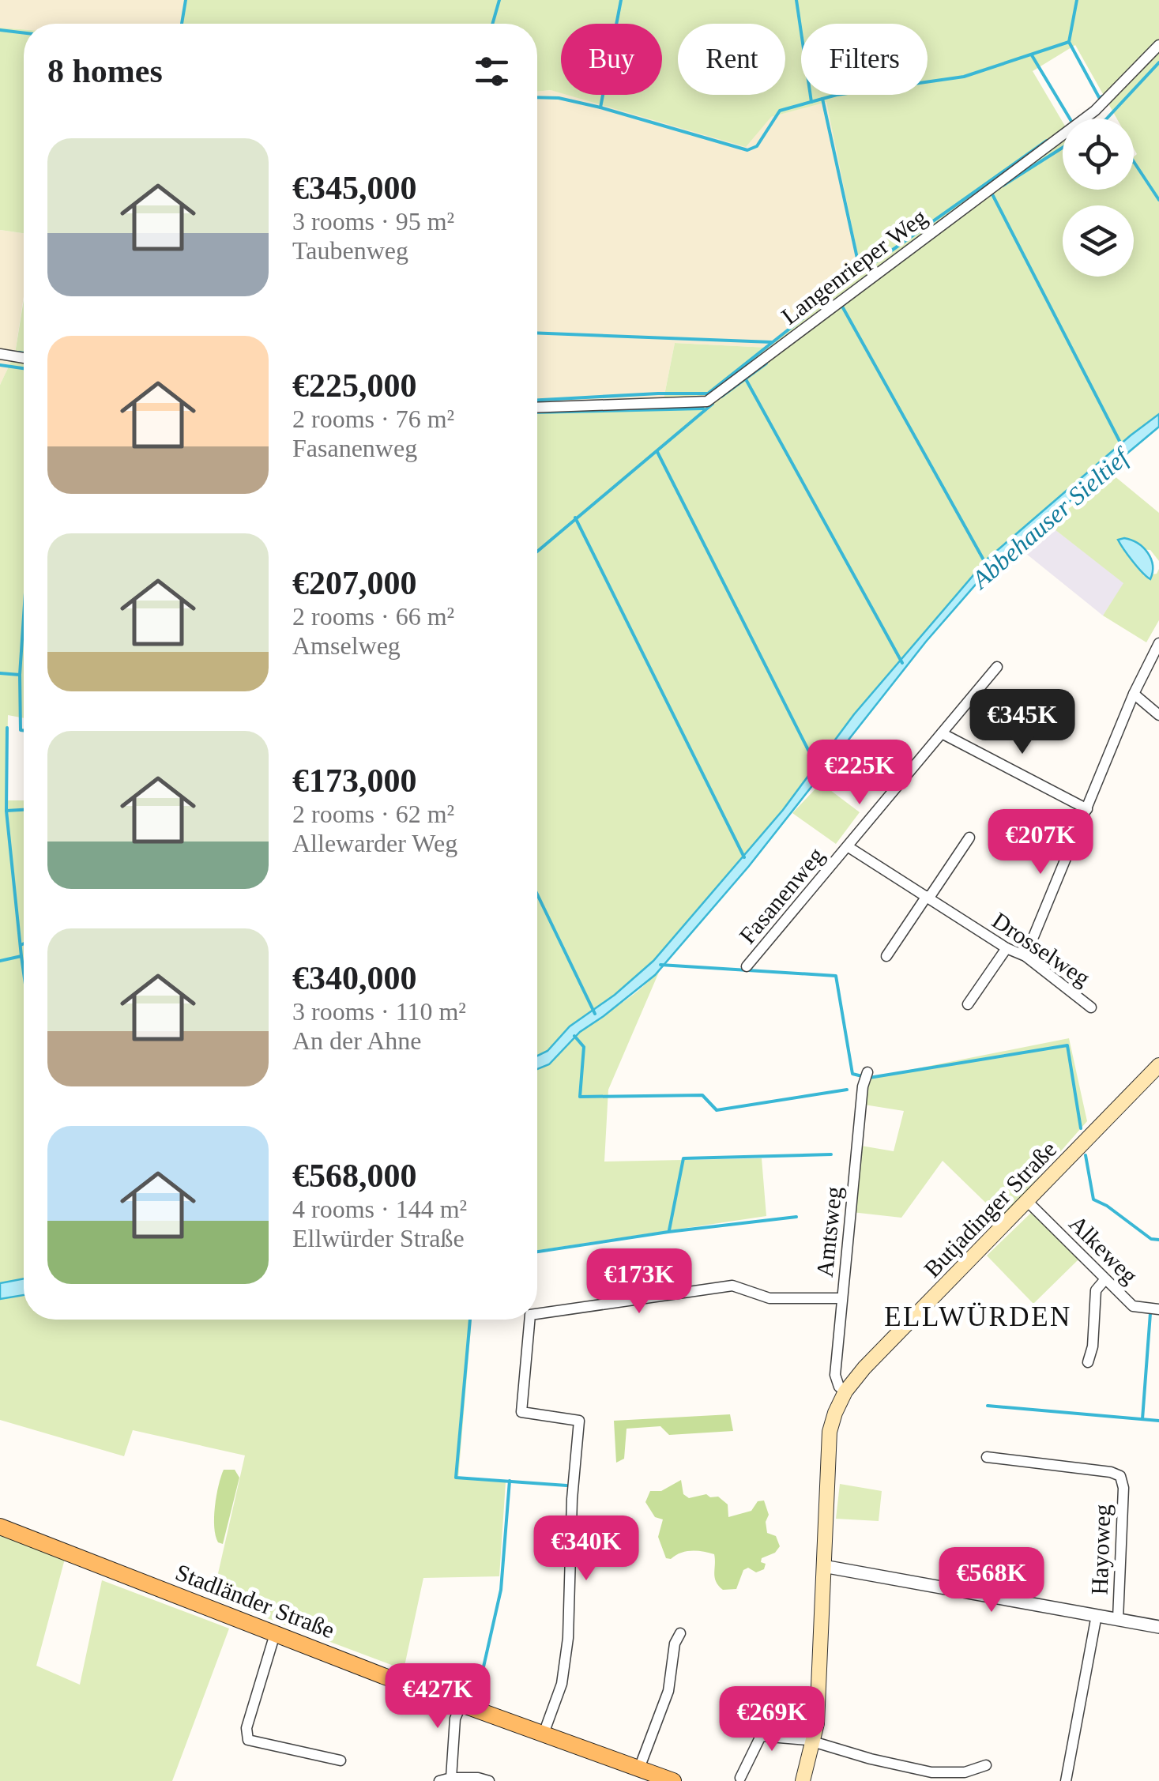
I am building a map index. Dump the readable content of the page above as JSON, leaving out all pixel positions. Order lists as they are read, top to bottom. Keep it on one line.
{"streets":{"main road":["Butjadinger Straße","Stadländer Straße"],"street":["Langenrieper Weg","Fasanenweg","Drosselweg","Amtsweg","Alkeweg","Hayoweg"]},"crossings":[["Fasanenweg","Drosselweg"],["Butjadinger Straße","Amtsweg"],["Butjadinger Straße","Alkeweg"]],"districts":["ELLWÜRDEN"],"water":["Abbehauser Sieltief"],"page":{"chip":["Buy","Rent","Filters"],"heading":"8 homes","list":[{"name":"€345,000","note":"3 rooms · 95 m² · Taubenweg"},{"name":"€225,000","note":"2 rooms · 76 m² · Fasanenweg"},{"name":"€207,000","note":"2 rooms · 66 m² · Amselweg"},{"name":"€173,000","note":"2 rooms · 62 m² · Allewarder Weg"},{"name":"€340,000","note":"3 rooms · 110 m² · An der Ahne"},{"name":"€568,000","note":"4 rooms · 144 m² · Ellwürder Straße"}],"price":["€345K","€225K","€207K","€173K","€340K","€568K","€427K","€269K"]}}
